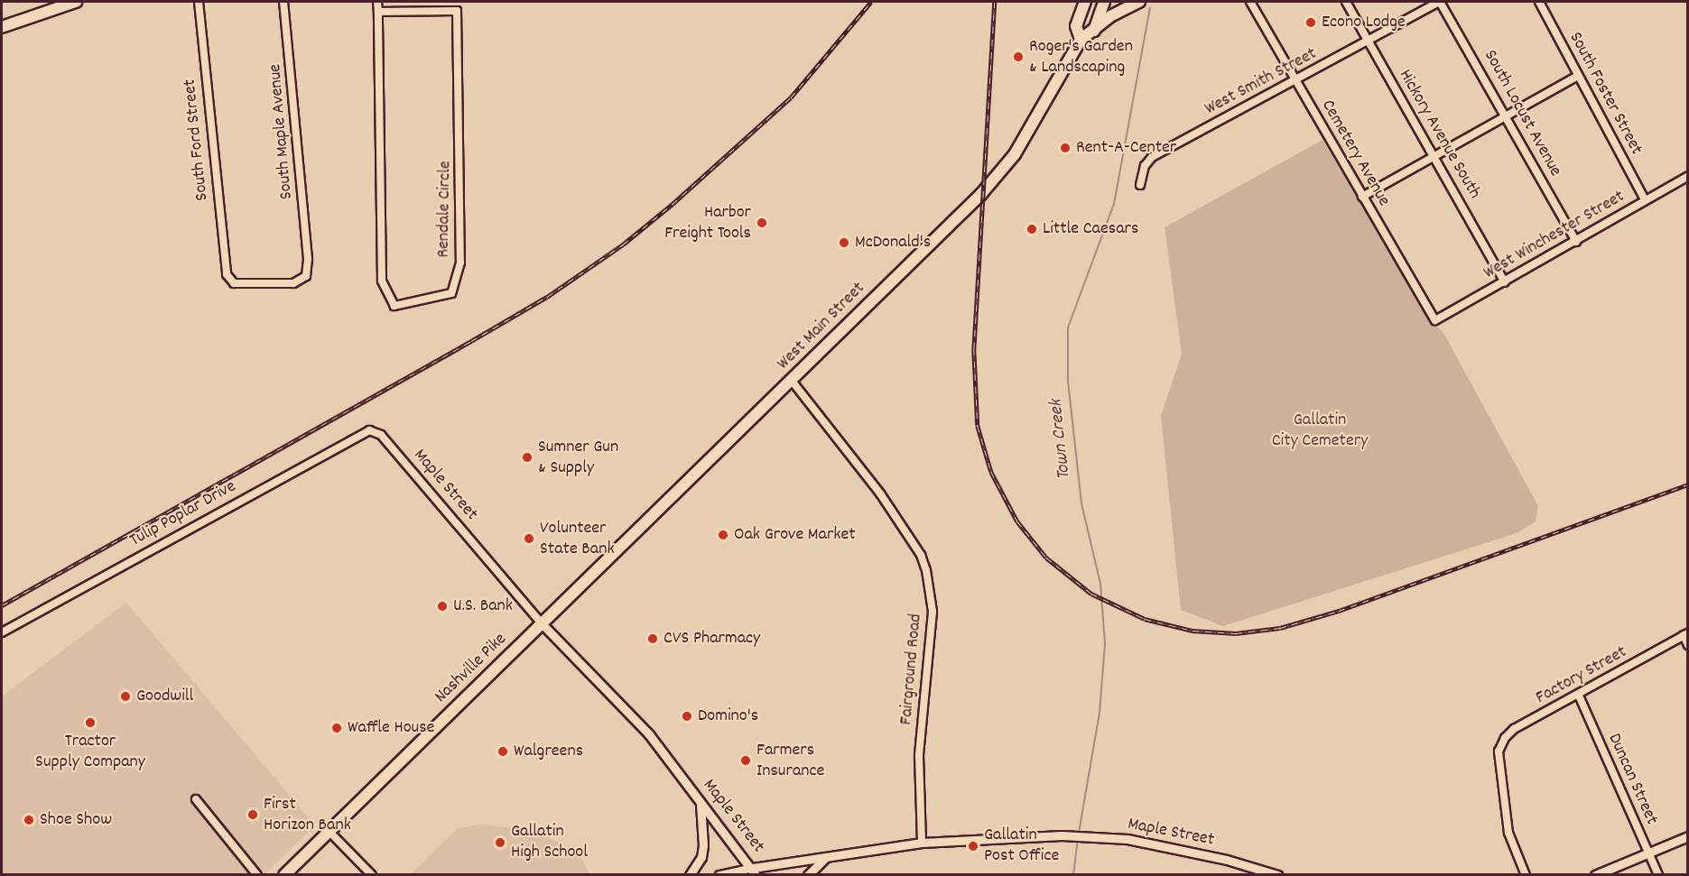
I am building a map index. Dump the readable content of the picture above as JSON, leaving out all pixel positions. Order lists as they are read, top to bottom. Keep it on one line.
{"streets":{"main road":["West Main Street","Nashville Pike"],"street":["West Smith Street","South Foster Street","South Locust Avenue","South Maple Avenue","Hickory Avenue South","South Ford Street","Cemetery Avenue","Rendale Circle","West Winchester Street","Maple Street","Tulip Poplar Drive","Fairground Road","Factory Street","Duncan Street"]},"crossings":[["West Smith Street","South Locust Avenue"],["West Smith Street","Hickory Avenue South"],["West Smith Street","Cemetery Avenue"],["South Foster Street","West Winchester Street"],["South Locust Avenue","West Winchester Street"],["South Maple Avenue","South Ford Street"],["Hickory Avenue South","West Winchester Street"],["Cemetery Avenue","West Winchester Street"],["West Main Street","Maple Street"],["West Main Street","Nashville Pike"],["West Main Street","Fairground Road"],["Maple Street","Tulip Poplar Drive"],["Maple Street","Nashville Pike"],["Maple Street","Fairground Road"],["Factory Street","Duncan Street"]],"water":["Town Creek"],"parks":["Gallatin City Cemetery"],"places":["Econo Lodge","Roger's Garden & Landscaping","Rent-A-Center","Harbor Freight Tools","Little Caesars","McDonald's","Sumner Gun & Supply","Oak Grove Market","Volunteer State Bank","U.S. Bank","CVS Pharmacy","Goodwill","Domino's","Tractor Supply Company","Waffle House","Walgreens","Farmers Insurance","First Horizon Bank","Shoe Show","Gallatin High School","Gallatin Post Office"]}
